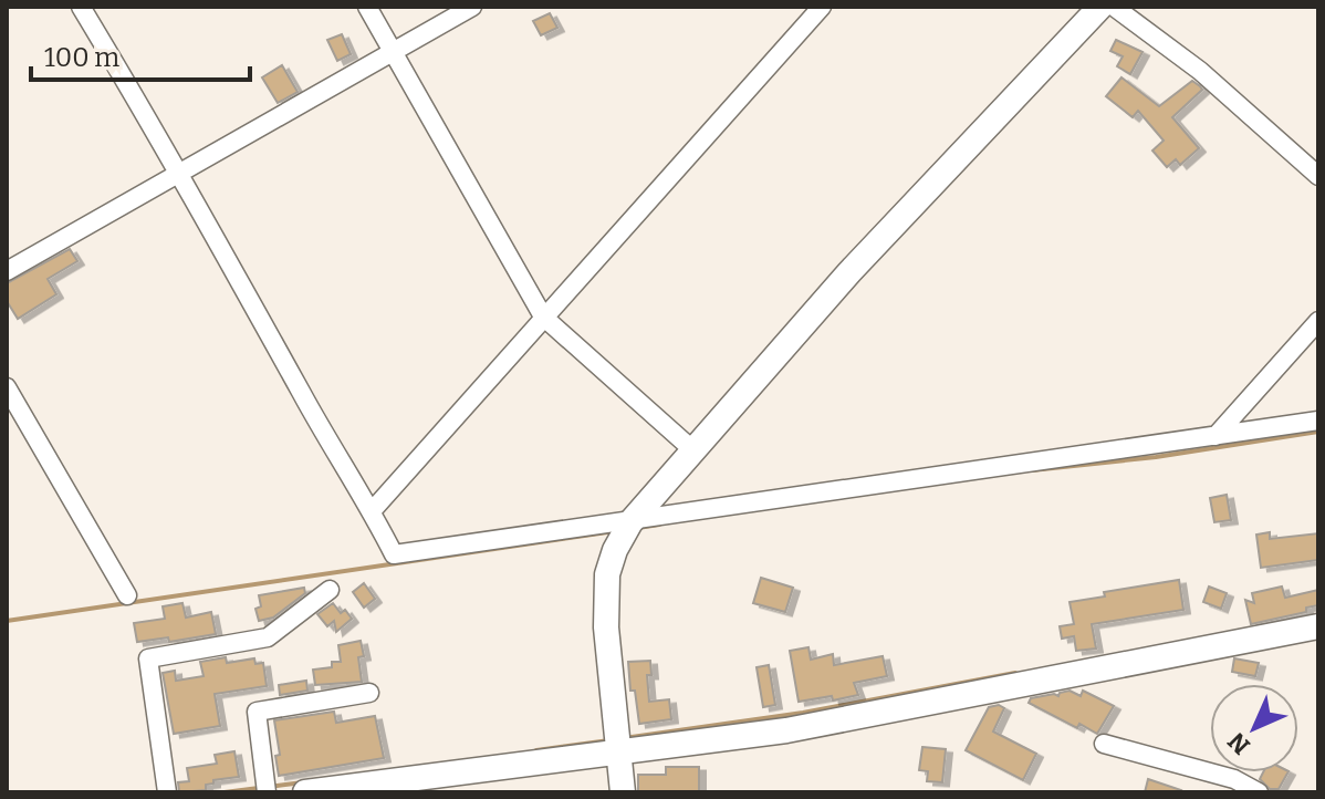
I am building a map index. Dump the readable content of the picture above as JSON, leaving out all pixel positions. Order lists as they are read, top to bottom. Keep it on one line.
{"scale_bar":"100 m","north":"bottom left"}
